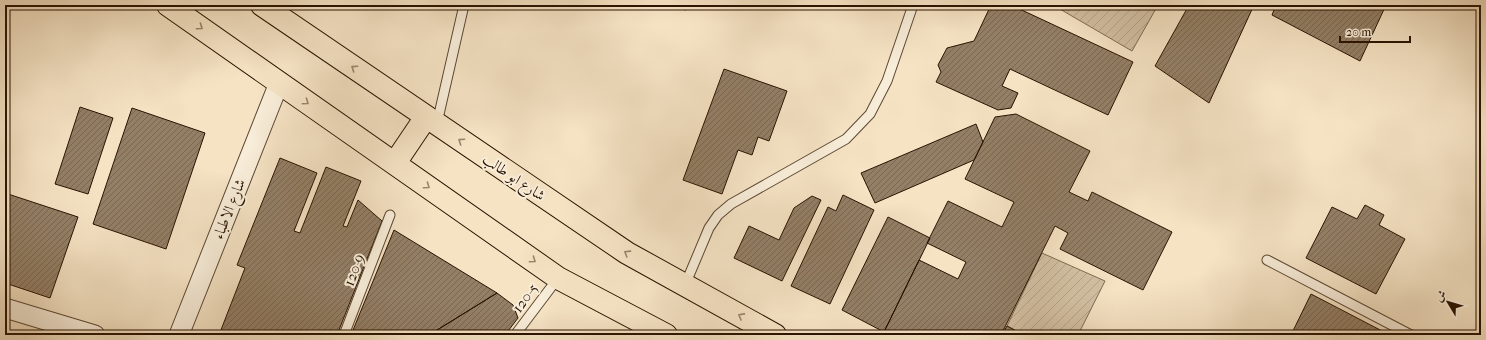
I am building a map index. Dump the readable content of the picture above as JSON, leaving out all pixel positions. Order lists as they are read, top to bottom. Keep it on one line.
{"streets":{"main road":["شارع ابو طالب"],"street":["شارع الاطباء"],"lane":["120-9","120-5"]},"scale_bar":"20 m","north":"top left"}
